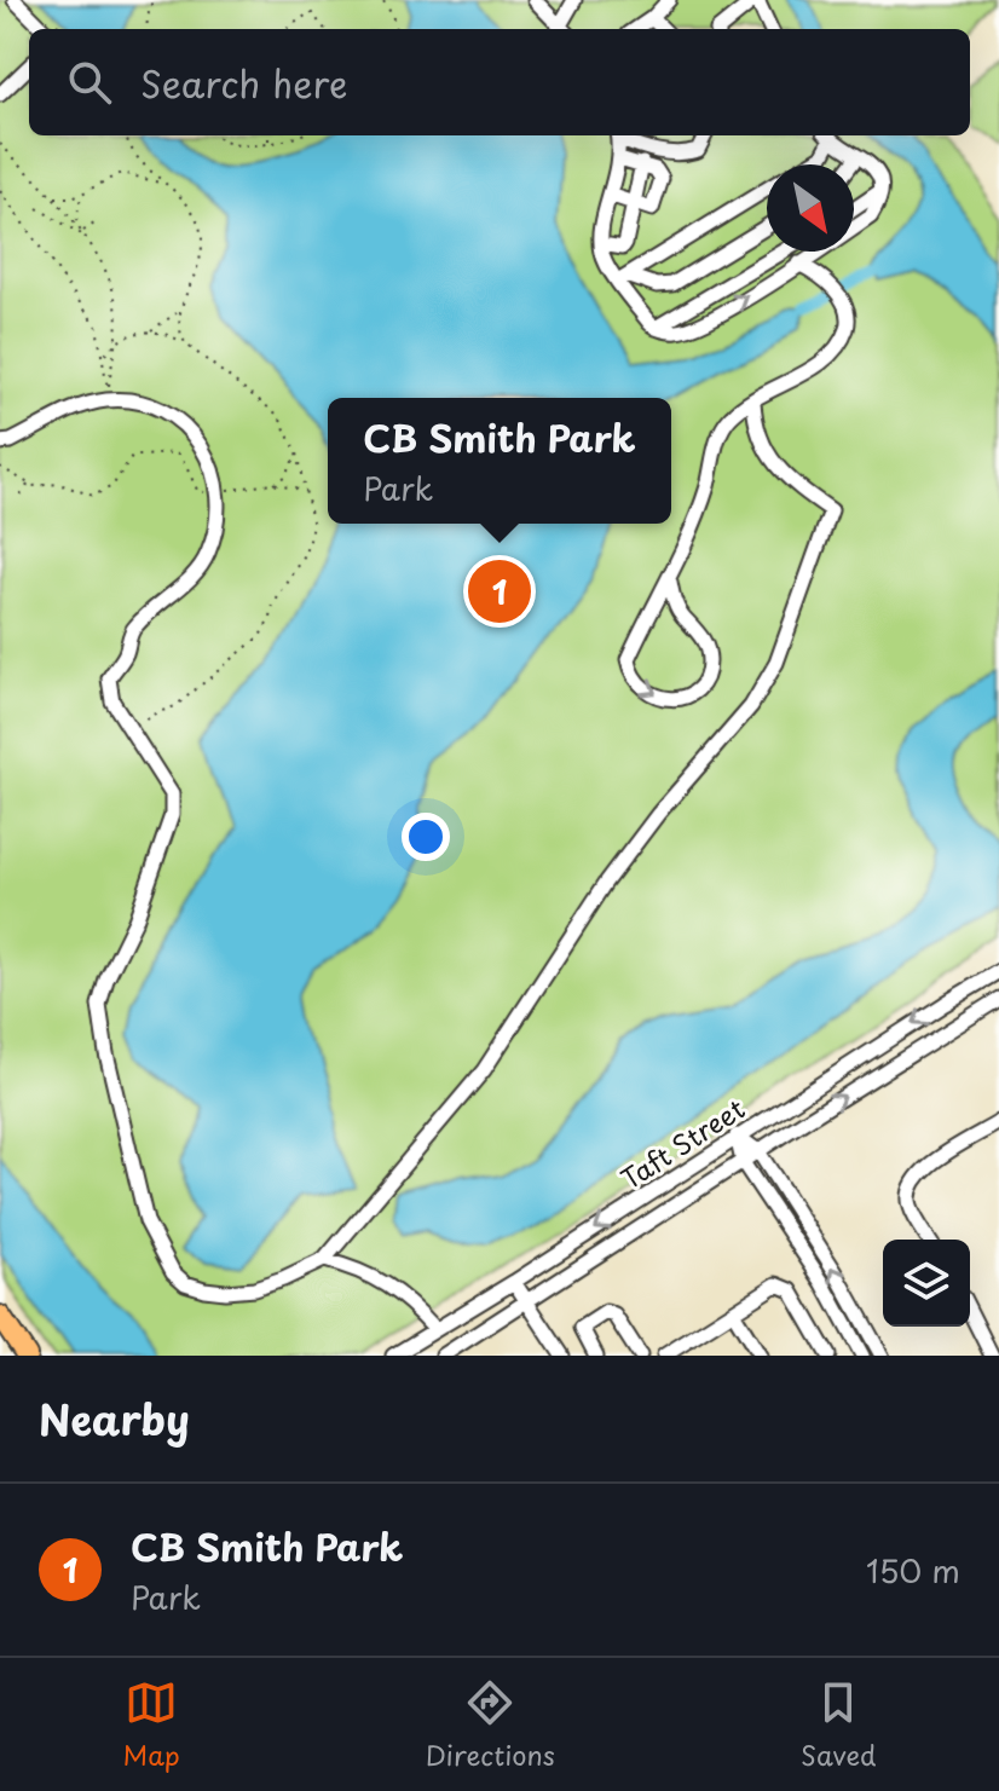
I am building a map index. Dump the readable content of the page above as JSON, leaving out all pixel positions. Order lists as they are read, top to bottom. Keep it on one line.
{"streets":{"street":["Taft Street"]},"north":"bottom right","page":{"search":"Search here","popup":["CB Smith Park","Park"],"pins":"1","heading":"Nearby","list":[{"mark":"1","name":"CB Smith Park","note":"Park","value":"150 m"}],"nav":["Map","Directions","Saved"]}}
